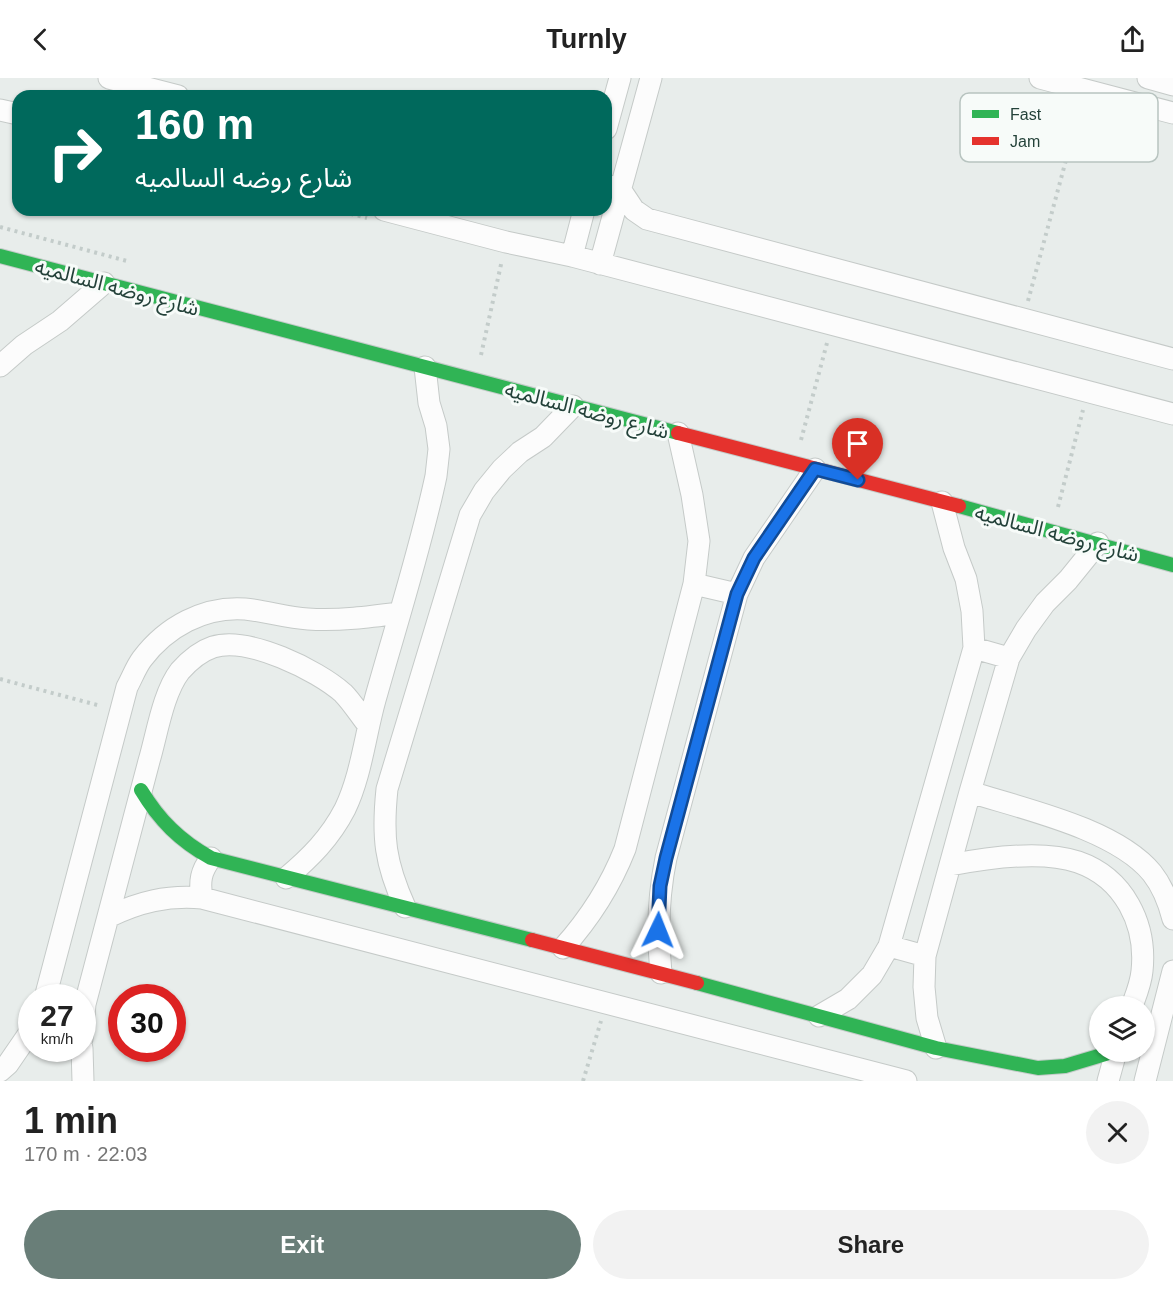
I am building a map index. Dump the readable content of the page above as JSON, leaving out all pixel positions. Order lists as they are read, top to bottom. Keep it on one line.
{"streets":{"street":["شارع روضه السالميه"]},"legend":["Fast","Jam"],"page":{"header":"Turnly","turn":["160 m","شارع روضه السالميه"],"speed":"27 km/h","limit":"30","heading":["1 min","170 m · 22:03"],"buttons":["Exit","Share"]}}
